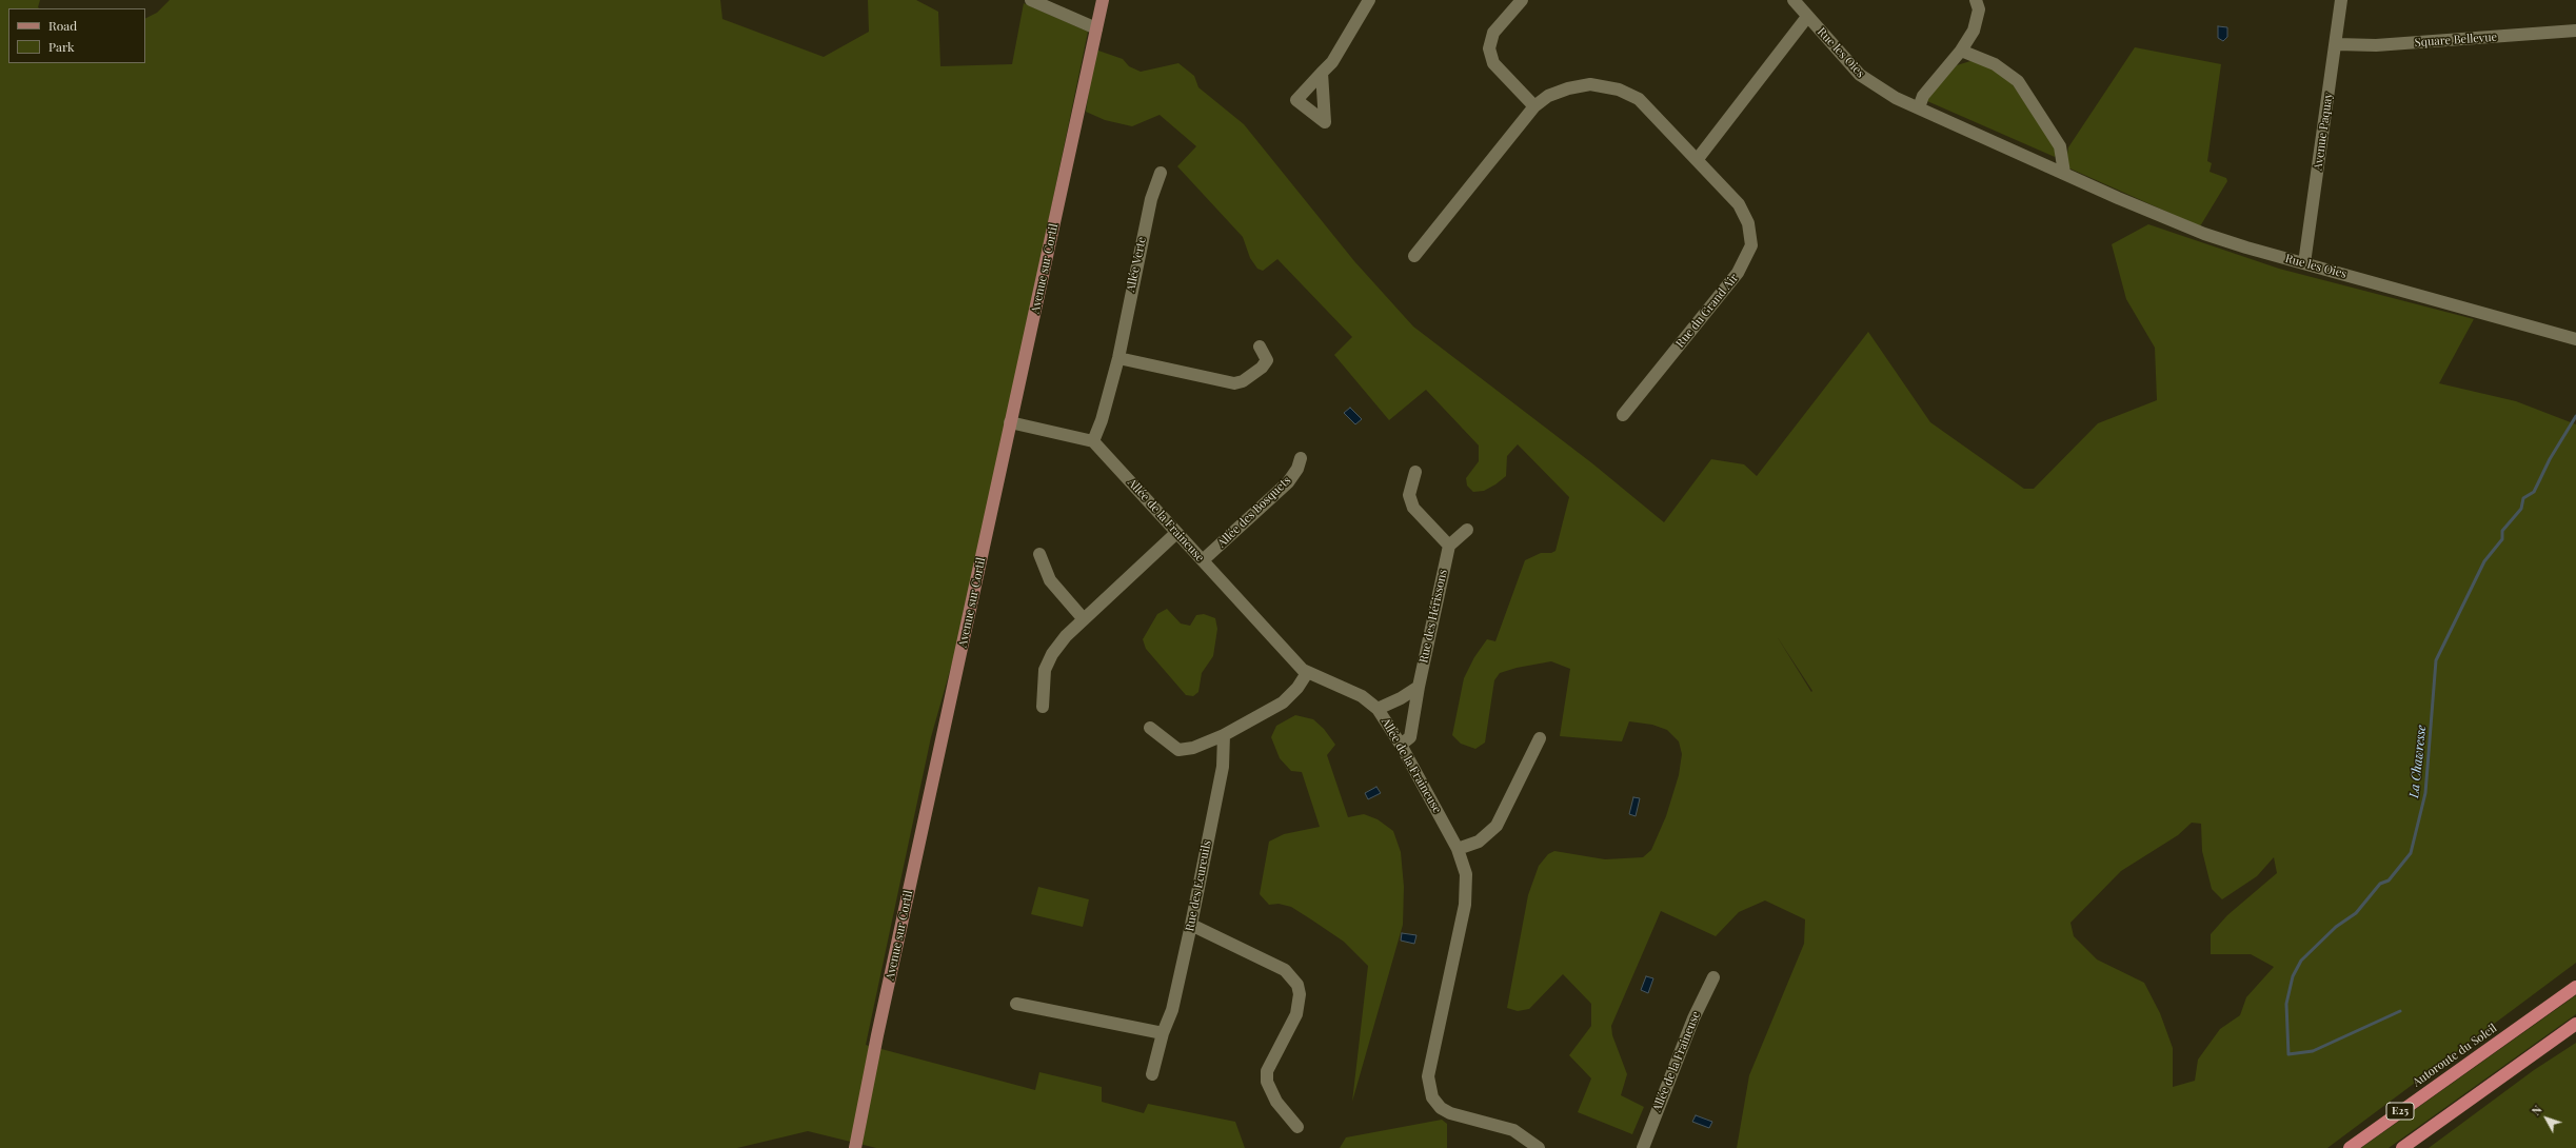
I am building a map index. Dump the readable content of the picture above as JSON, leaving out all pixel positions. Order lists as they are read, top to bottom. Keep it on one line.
{"streets":{"highway":["Autoroute du Soleil","E25"],"main road":["Avenue sur Cortil"],"street":["Square Bellevue","Rue les Oies","Avenue Paquay","Allée Verte","Rue du Grand Air","Allée des Bosquets","Allée de la Fraineuse","Rue des Hérissons","Rue des Ecureuils"]},"crossings":[["Square Bellevue","Avenue Paquay"],["Rue les Oies","Avenue Paquay"],["Allée Verte","Allée de la Fraineuse"],["Allée des Bosquets","Allée de la Fraineuse"],["Allée de la Fraineuse","Rue des Hérissons"]],"water":["La Chawresse"],"legend":["Road","Park"],"north":"top left"}
